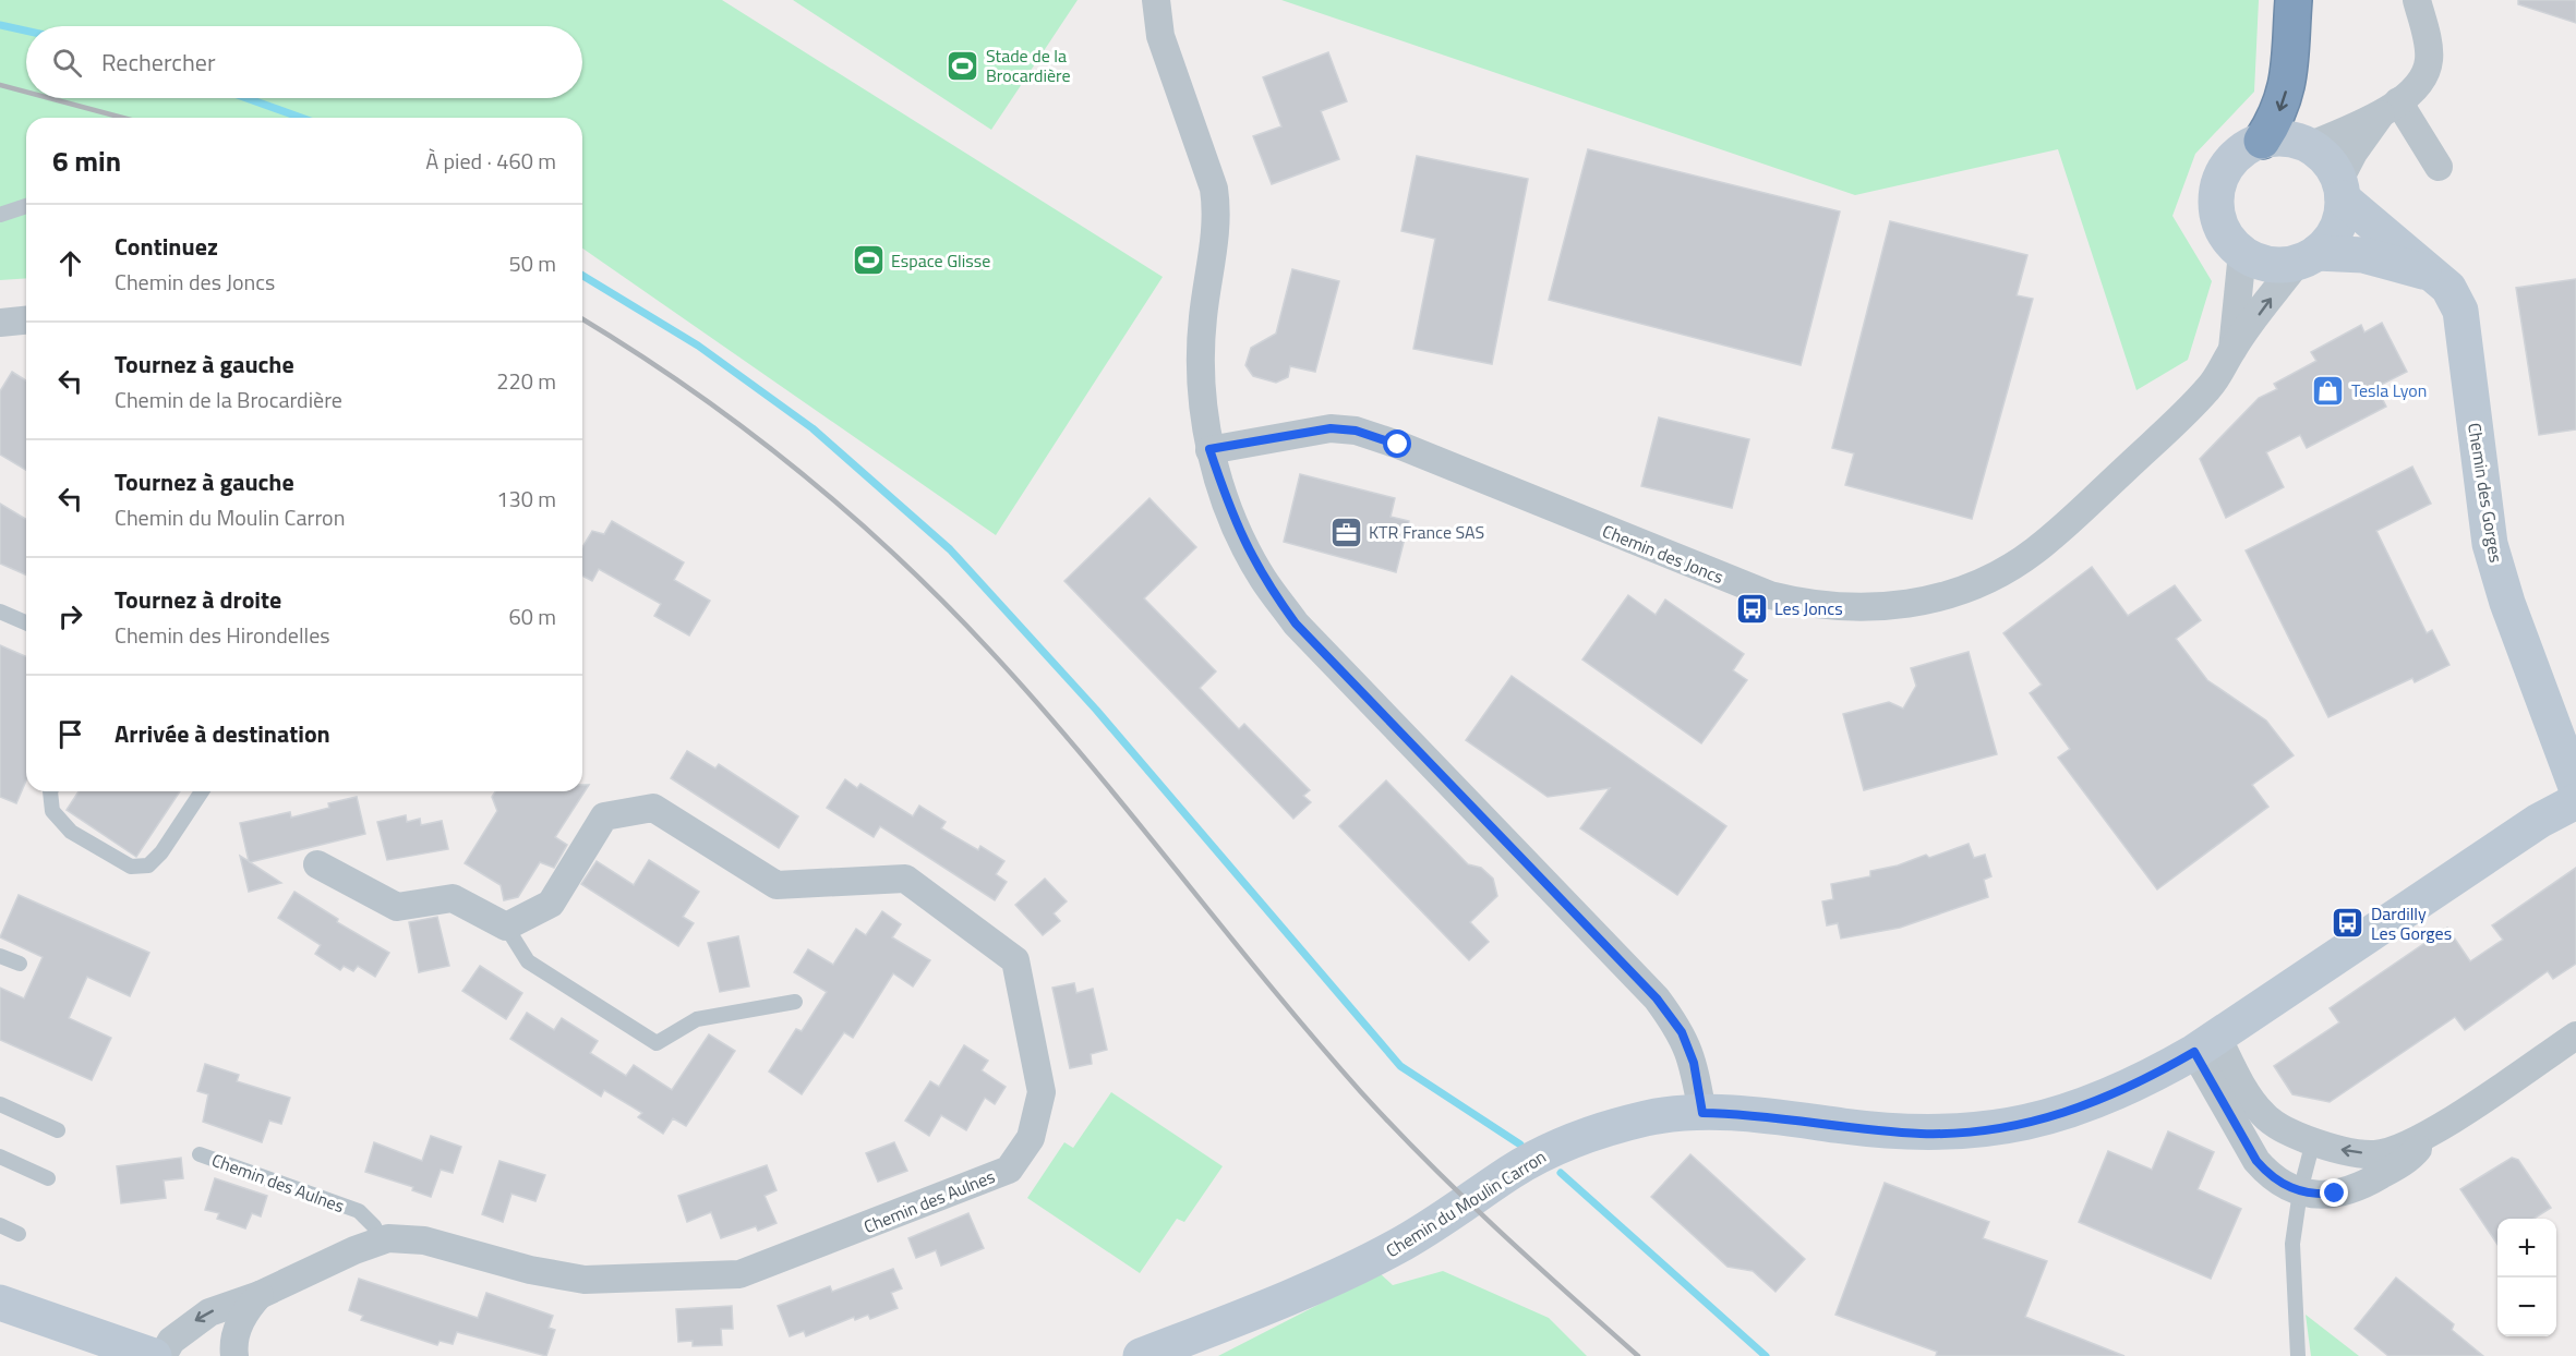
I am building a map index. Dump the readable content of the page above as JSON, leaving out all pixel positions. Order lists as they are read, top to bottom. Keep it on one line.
{"streets":{"street":["Chemin des Gorges","Chemin des Joncs","Chemin des Aulnes","Chemin du Moulin Carron"]},"crossings":[["Chemin des Gorges","Chemin des Joncs"]],"places":{"sports":["Stade de la Brocardière","Espace Glisse"],"shop":["Tesla Lyon"],"office":["KTR France SAS"],"bus stop":["Les Joncs","Dardilly Les Gorges"]},"page":{"search":"Rechercher","heading":["6 min","À pied · 460 m"],"list":[["Continuez","Chemin des Joncs","50 m"],["Tournez à gauche","Chemin de la Brocardière","220 m"],["Tournez à gauche","Chemin du Moulin Carron","130 m"],["Tournez à droite","Chemin des Hirondelles","60 m"],"Arrivée à destination"],"map_buttons":["+","−"]}}
